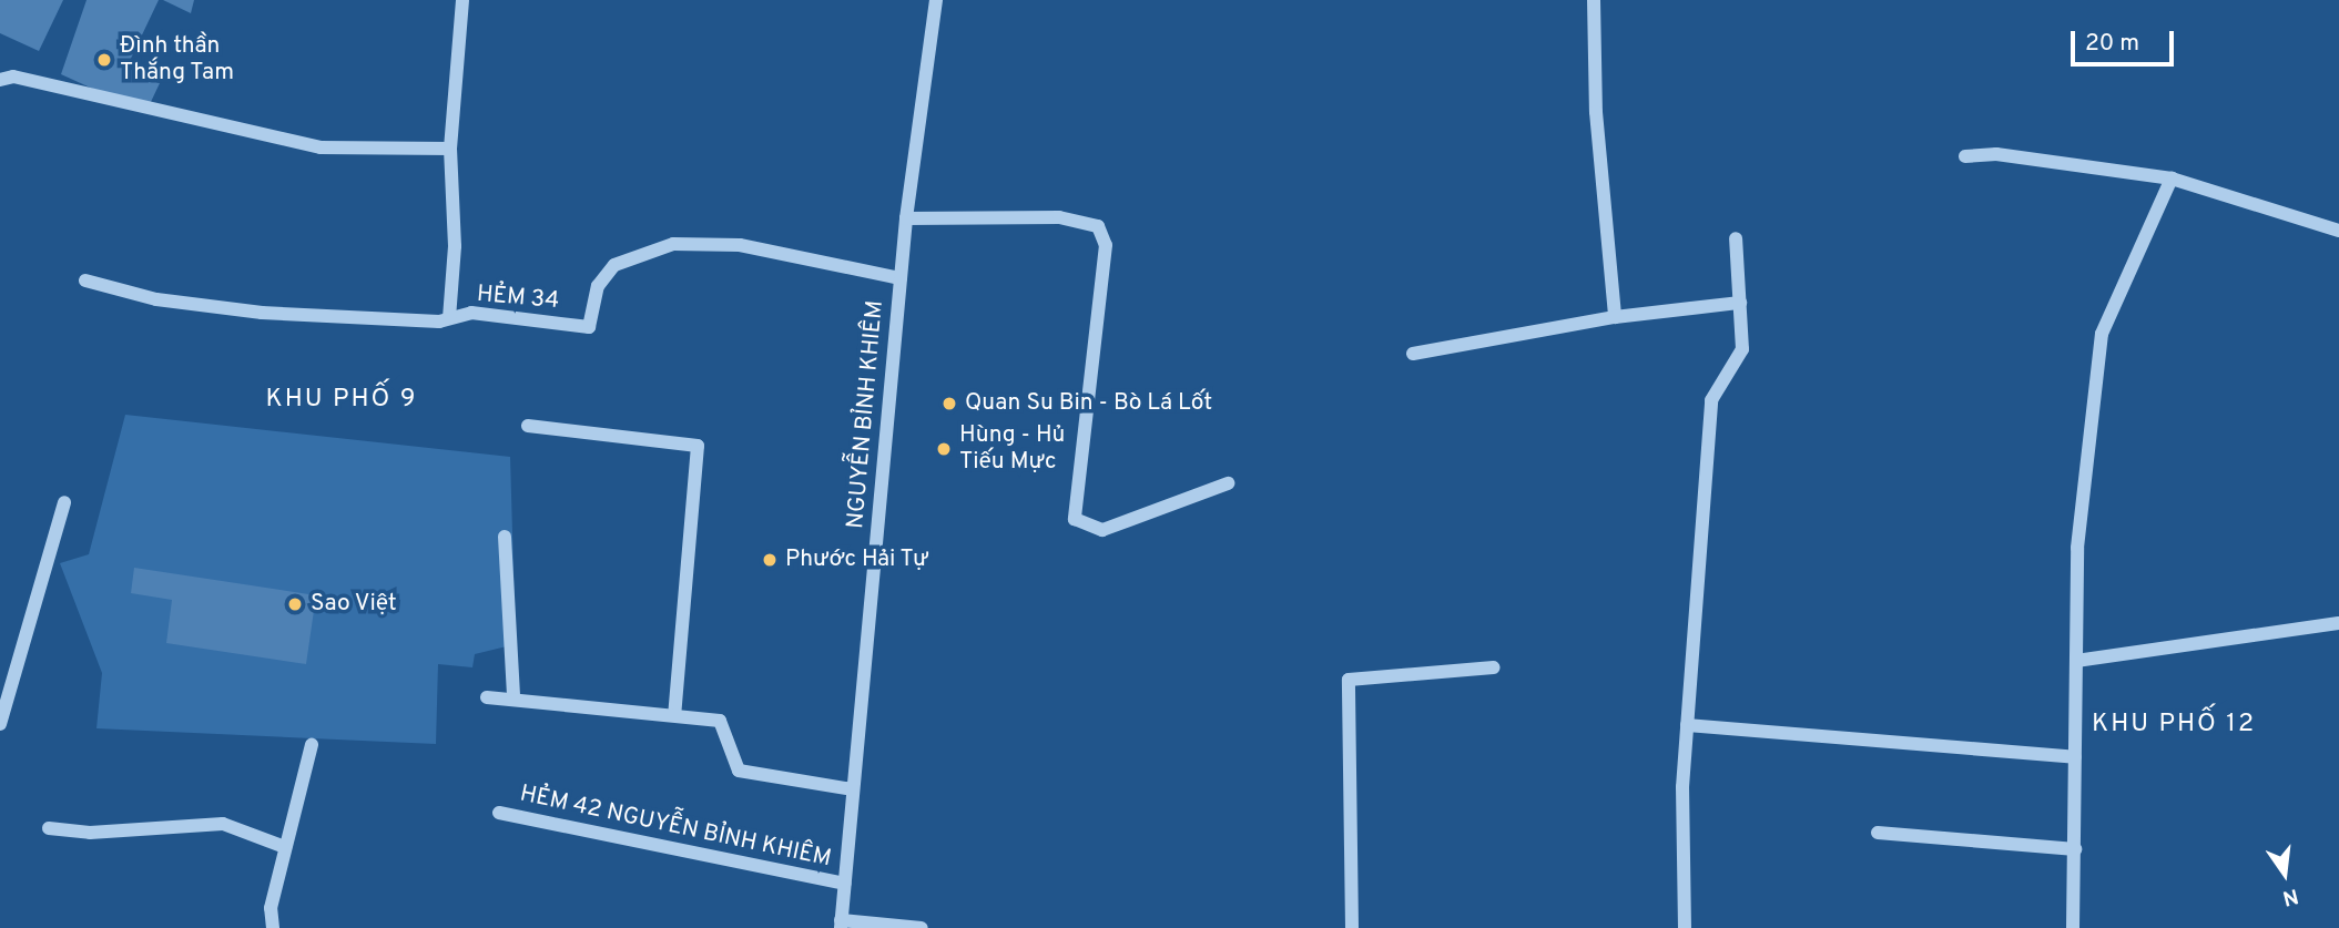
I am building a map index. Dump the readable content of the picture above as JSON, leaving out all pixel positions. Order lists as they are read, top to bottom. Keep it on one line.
{"streets":{"street":["HẺM 34","NGUYỄN BỈNH KHIÊM","HẺM 42 NGUYỄN BỈNH KHIÊM"]},"crossings":[["HẺM 34","NGUYỄN BỈNH KHIÊM"],["NGUYỄN BỈNH KHIÊM","HẺM 42 NGUYỄN BỈNH KHIÊM"]],"districts":["KHU PHỐ 9","KHU PHỐ 12"],"places":["Đình thần Thắng Tam","Quan Su Bin - Bò Lá Lốt","Hùng - Hủ Tiếu Mực","Phước Hải Tự","Sao Việt"],"scale_bar":"20 m","north":"bottom"}
